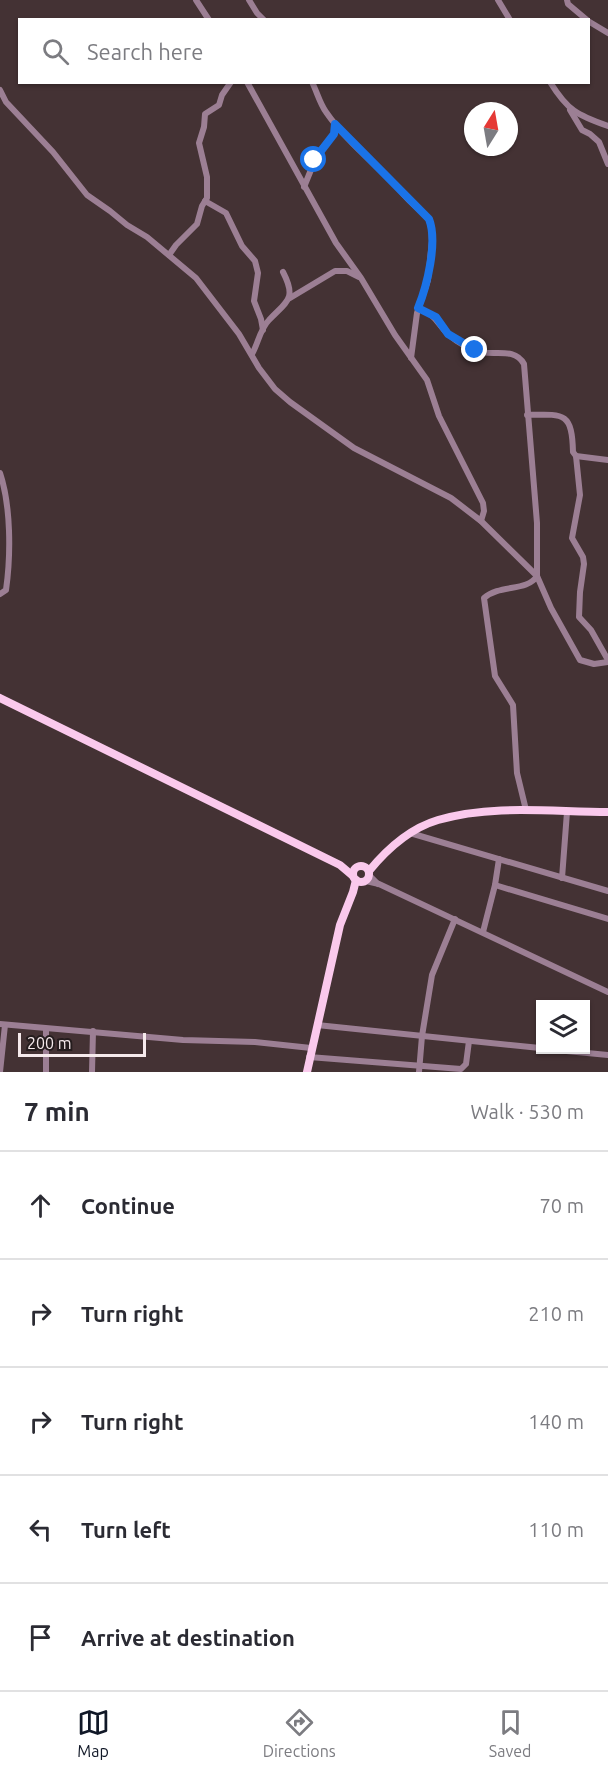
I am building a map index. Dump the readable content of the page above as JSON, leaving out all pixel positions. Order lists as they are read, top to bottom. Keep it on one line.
{"scale_bar":"200 m","north":"top","page":{"search":"Search here","scale":"200 m","heading":["7 min","Walk · 530 m"],"list":[["Continue","70 m"],["Turn right","210 m"],["Turn right","140 m"],["Turn left","110 m"],"Arrive at destination"],"nav":["Map","Directions","Saved"]}}
